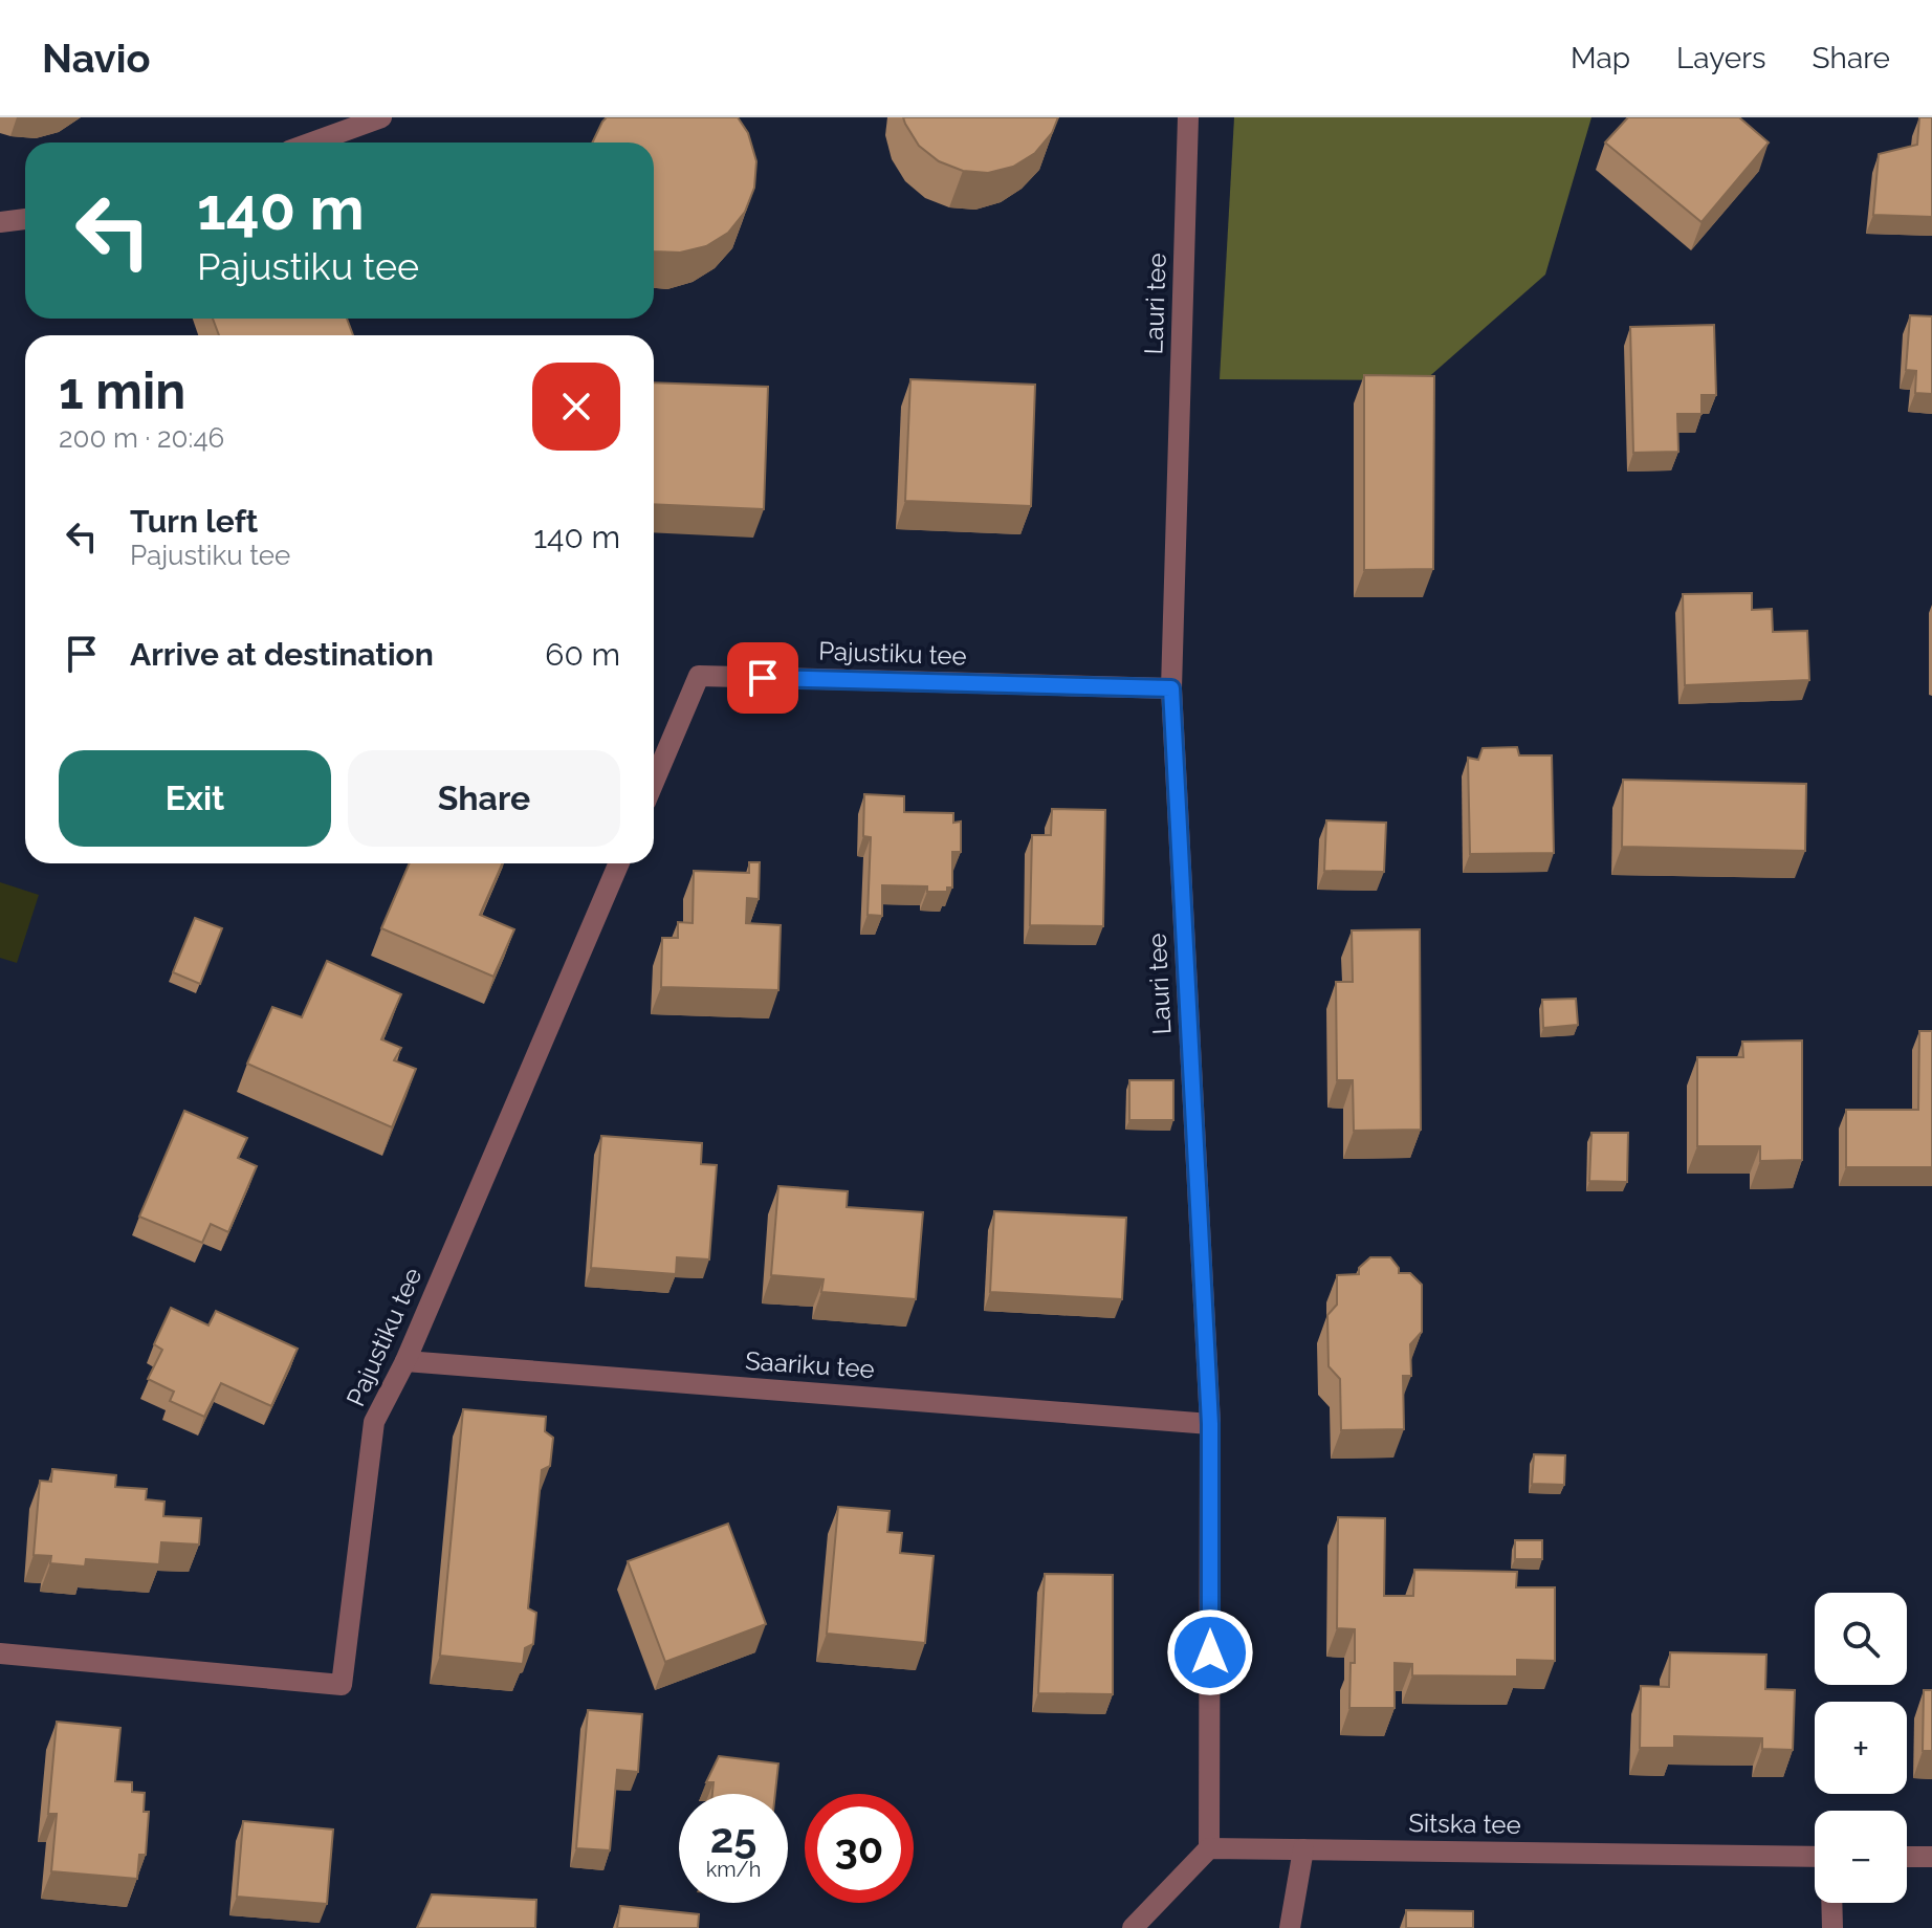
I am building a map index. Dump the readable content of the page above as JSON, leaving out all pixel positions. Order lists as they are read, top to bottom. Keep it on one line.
{"streets":{"street":["Lauri tee","Pajustiku tee","Saariku tee","Sitska tee"]},"crossings":[["Lauri tee","Pajustiku tee"],["Lauri tee","Saariku tee"],["Lauri tee","Sitska tee"],["Pajustiku tee","Saariku tee"]],"page":{"header":"Navio","nav":["Map","Layers","Share"],"turn":["140 m","Pajustiku tee"],"heading":["1 min","200 m · 20:46"],"list":[{"name":"Turn left","note":"Pajustiku tee","value":"140 m"},{"name":"Arrive at destination","value":"60 m"}],"buttons":["Exit","Share"],"map_buttons":["+","−"],"speed":"25 km/h","limit":"30"}}
